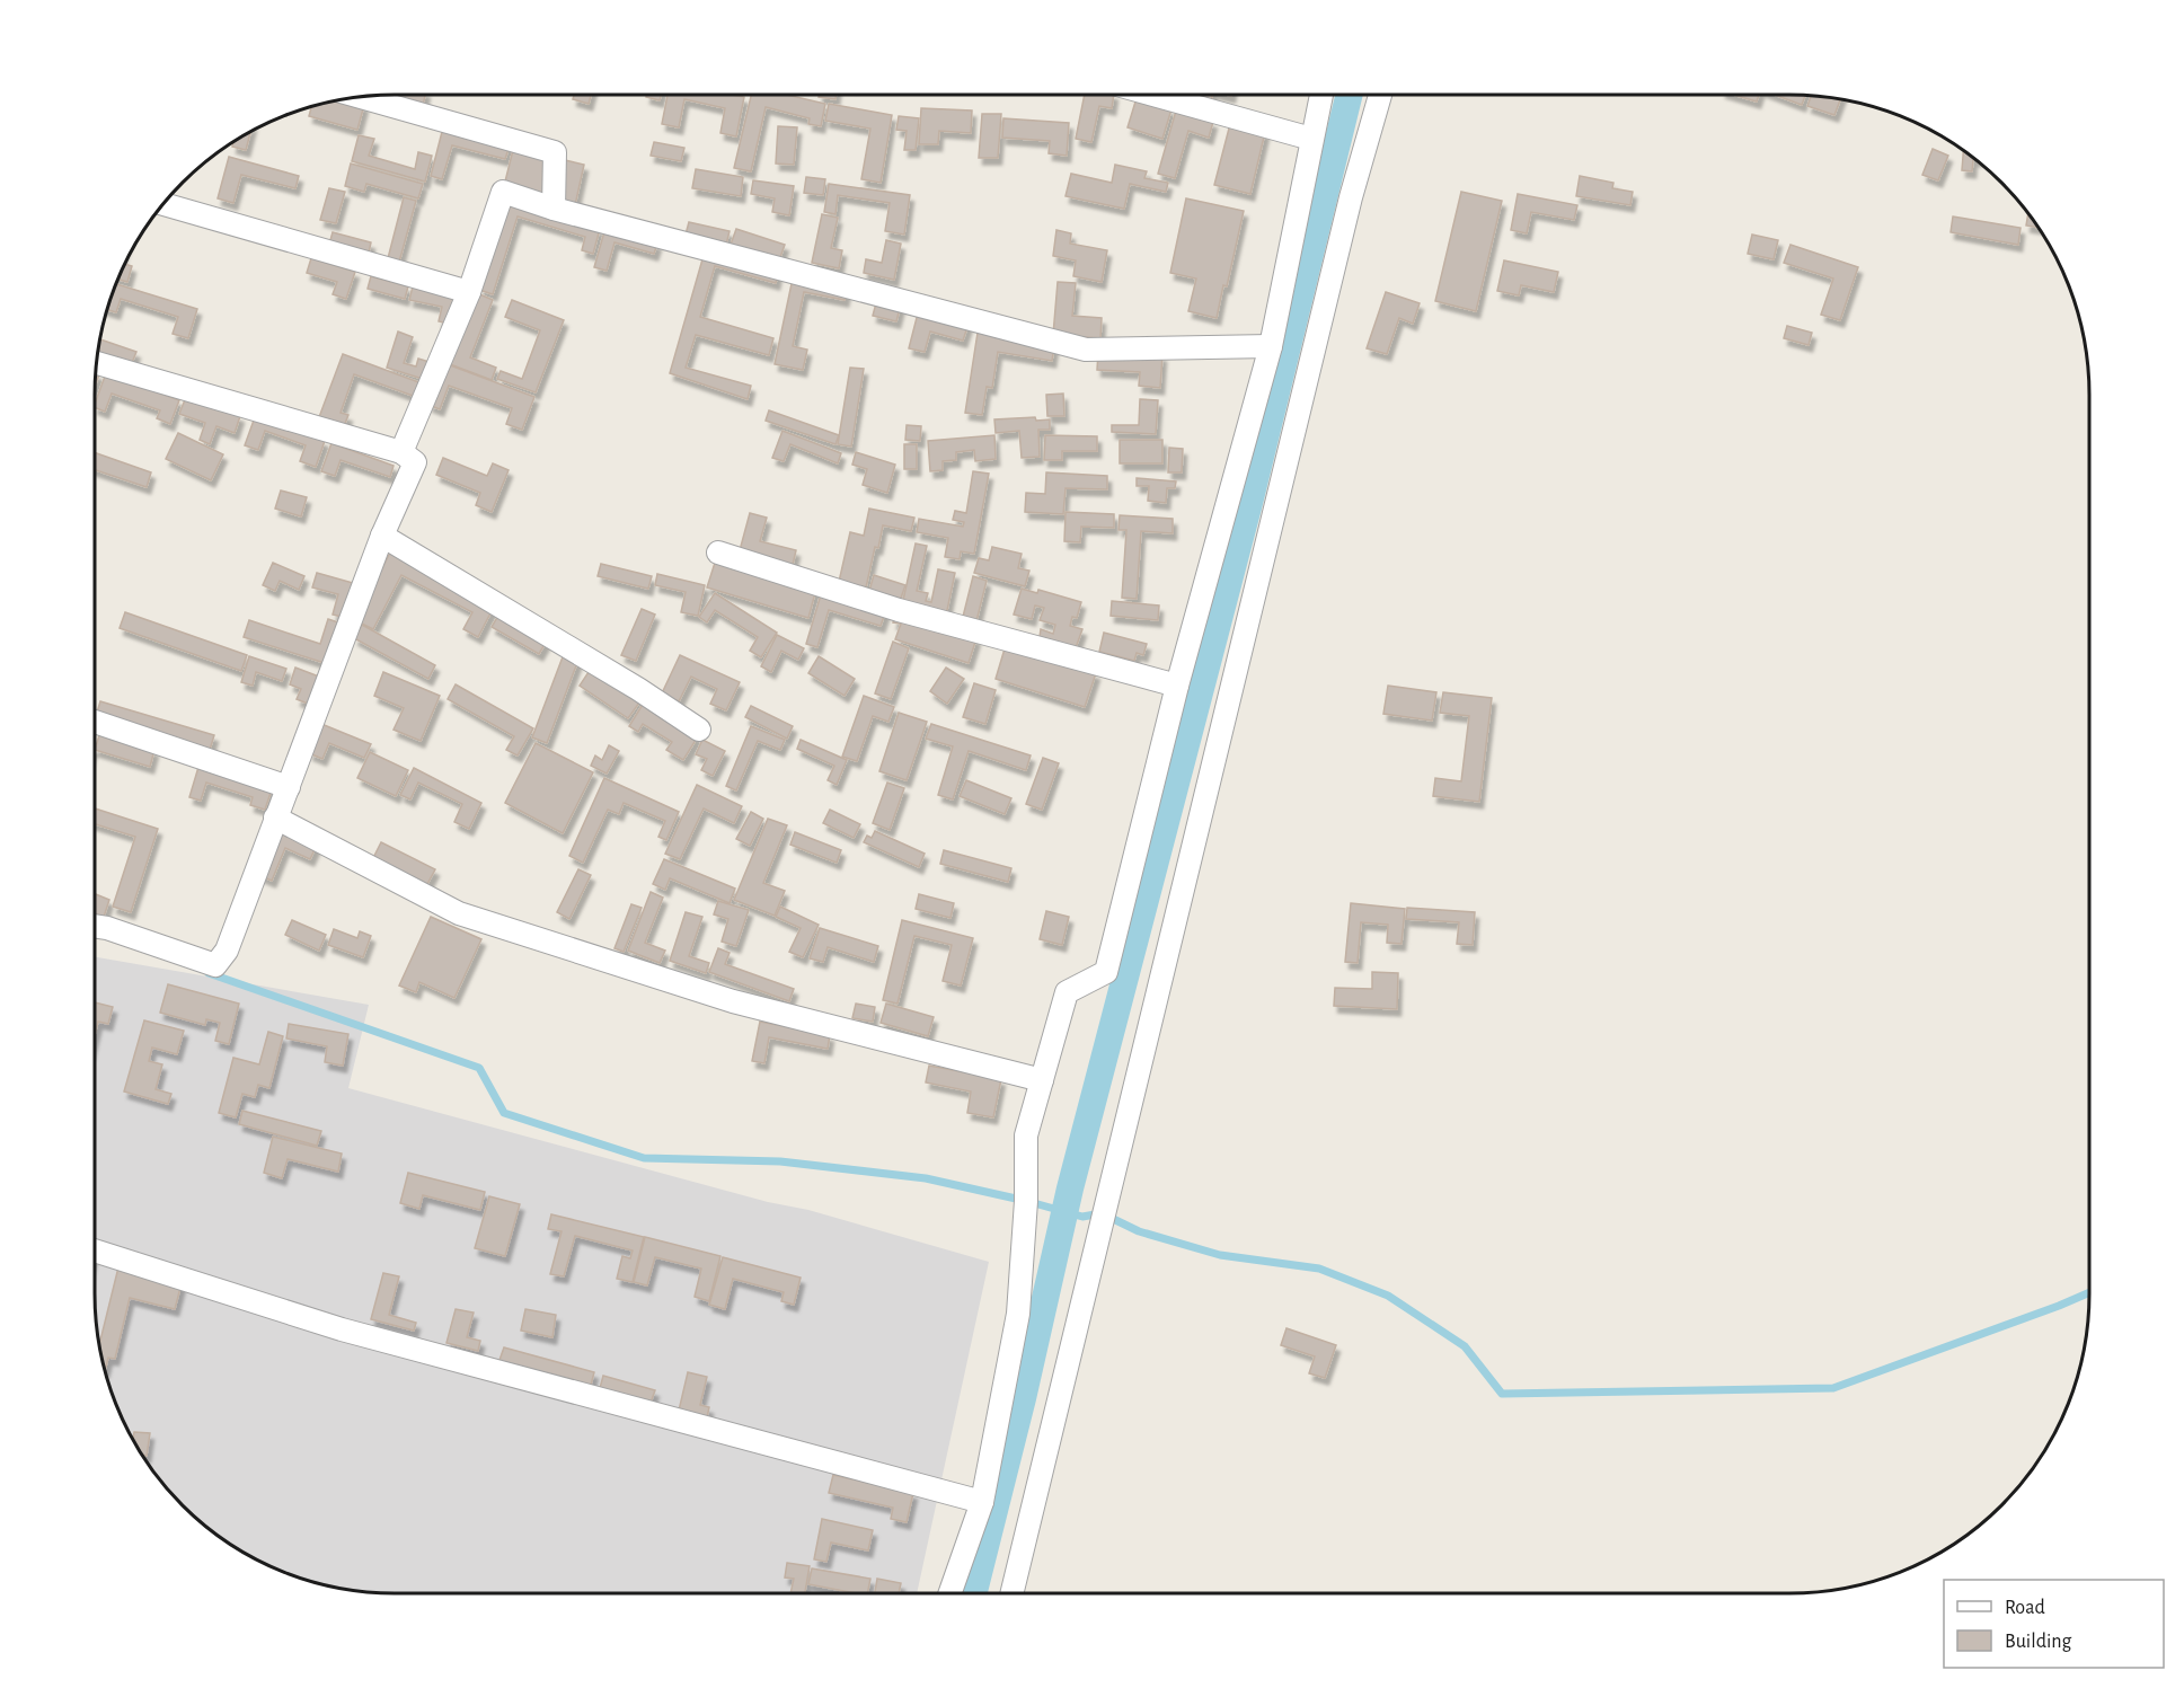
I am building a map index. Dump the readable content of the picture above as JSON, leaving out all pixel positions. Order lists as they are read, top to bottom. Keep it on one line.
{"legend":["Road","Building"]}
